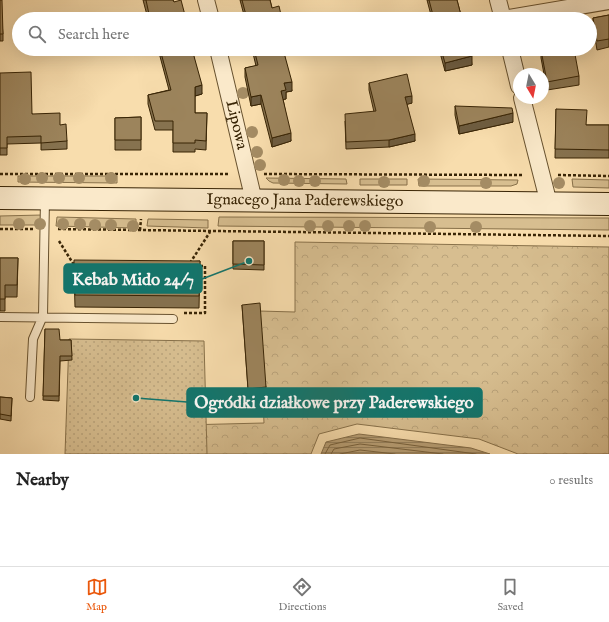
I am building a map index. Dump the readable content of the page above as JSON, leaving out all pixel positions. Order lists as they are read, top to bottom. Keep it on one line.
{"streets":{"main road":["Ignacego Jana Paderewskiego"],"street":["Lipowa"]},"crossings":[["Lipowa","Ignacego Jana Paderewskiego"]],"places":["Kebab Mido 24/7","Ogródki działkowe przy Paderewskiego"],"north":"bottom","page":{"search":"Search here","heading":["Nearby","0 results"],"nav":["Map","Directions","Saved"]}}
